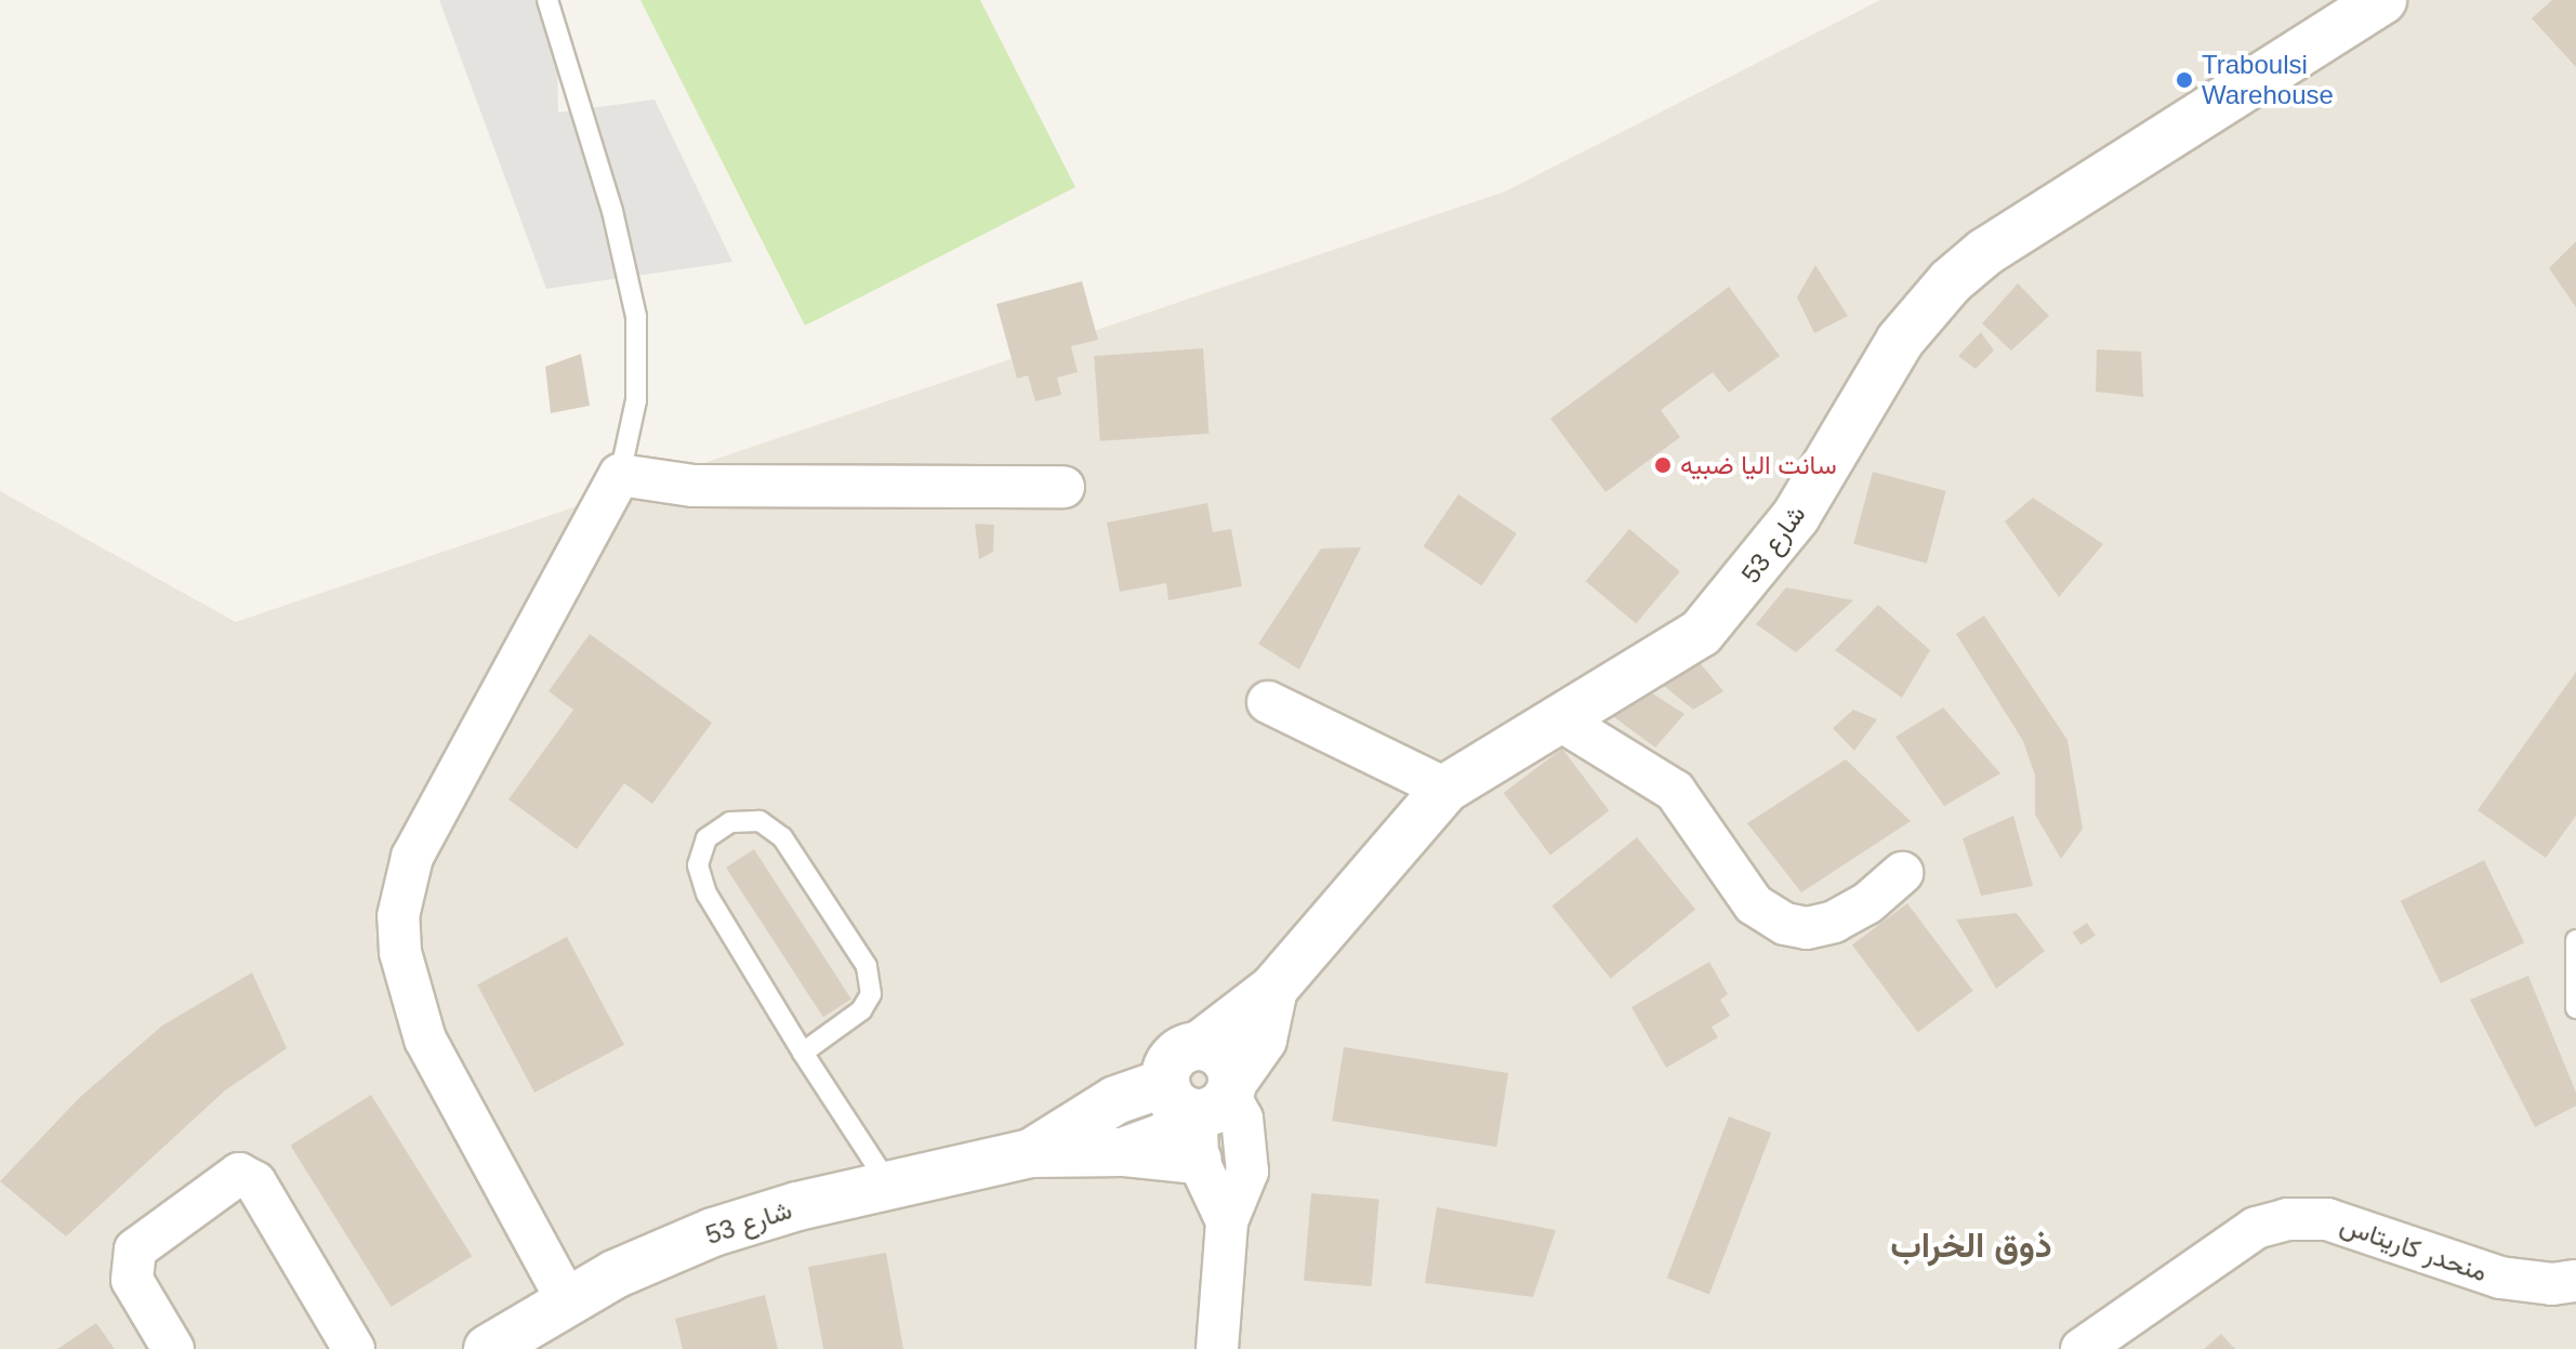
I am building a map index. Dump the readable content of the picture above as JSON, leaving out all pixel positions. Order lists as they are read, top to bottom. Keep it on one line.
{"streets":{"street":["شارع 53","منحدر كاريتاس"]},"districts":["ذوق الخراب"],"places":["Traboulsi Warehouse","سانت اليا ضبيه"]}
